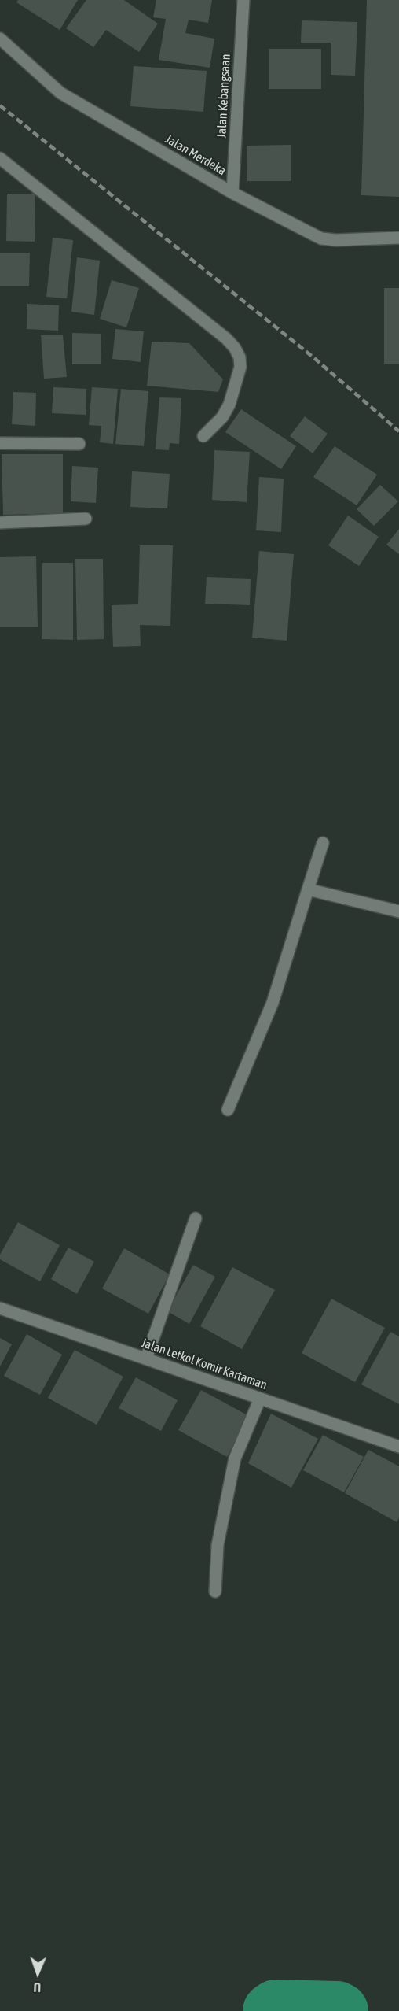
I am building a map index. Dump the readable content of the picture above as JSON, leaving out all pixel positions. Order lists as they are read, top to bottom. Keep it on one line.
{"streets":{"street":["Jalan Kebangsaan","Jalan Merdeka","Jalan Letkol Komir Kartaman"]},"crossings":[["Jalan Kebangsaan","Jalan Merdeka"]],"north":"bottom"}
